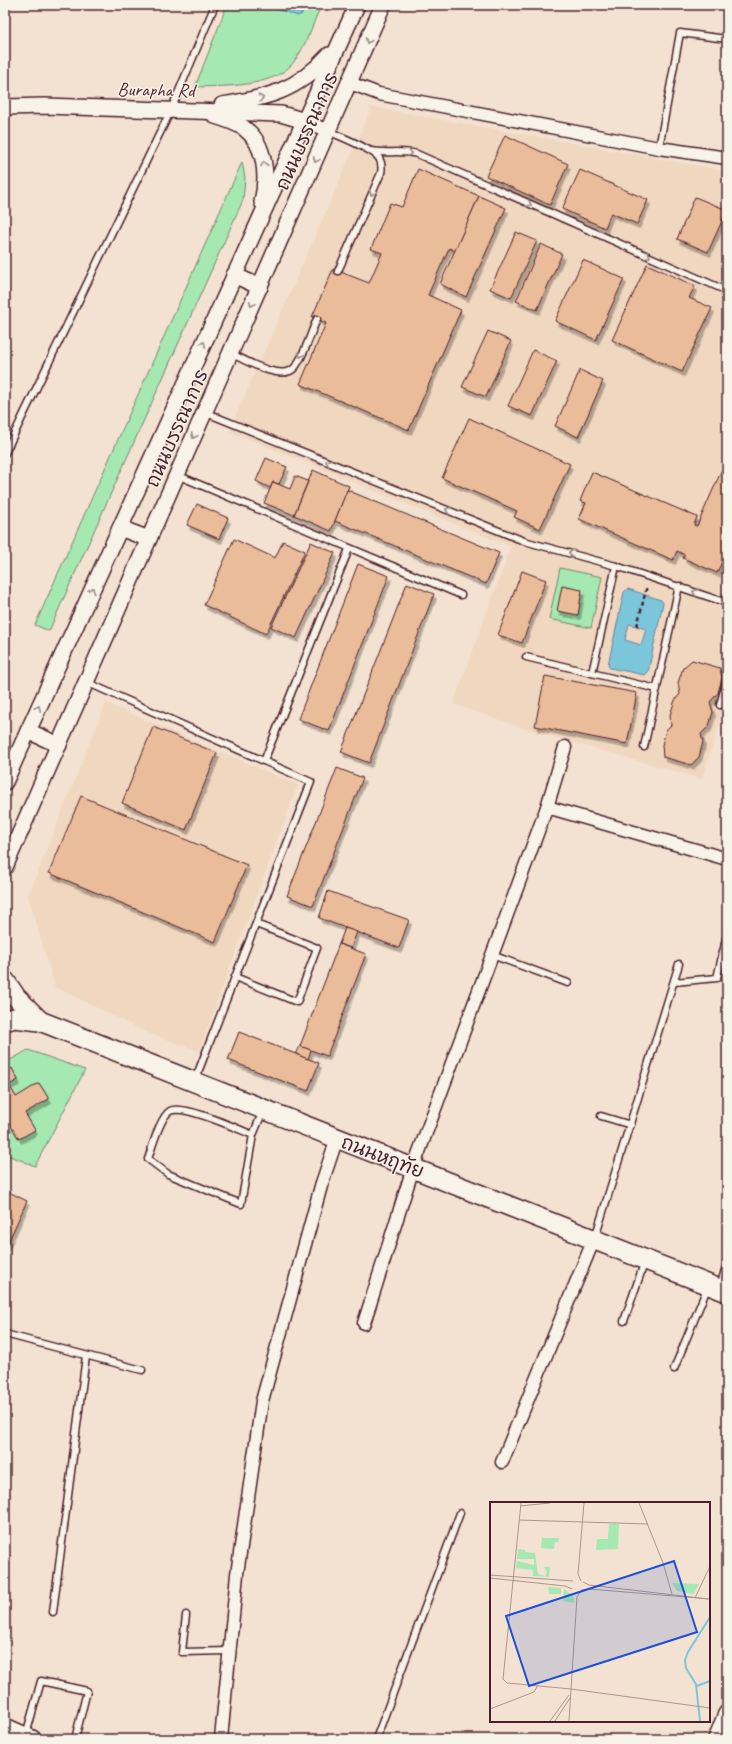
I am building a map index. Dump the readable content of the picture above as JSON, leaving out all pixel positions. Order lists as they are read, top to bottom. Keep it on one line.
{"streets":{"main road":["ถนนหฤทัย"],"street":["Burapha Rd","ถนนบรรณาการ"]},"crossings":[["Burapha Rd","ถนนบรรณาการ"]]}
